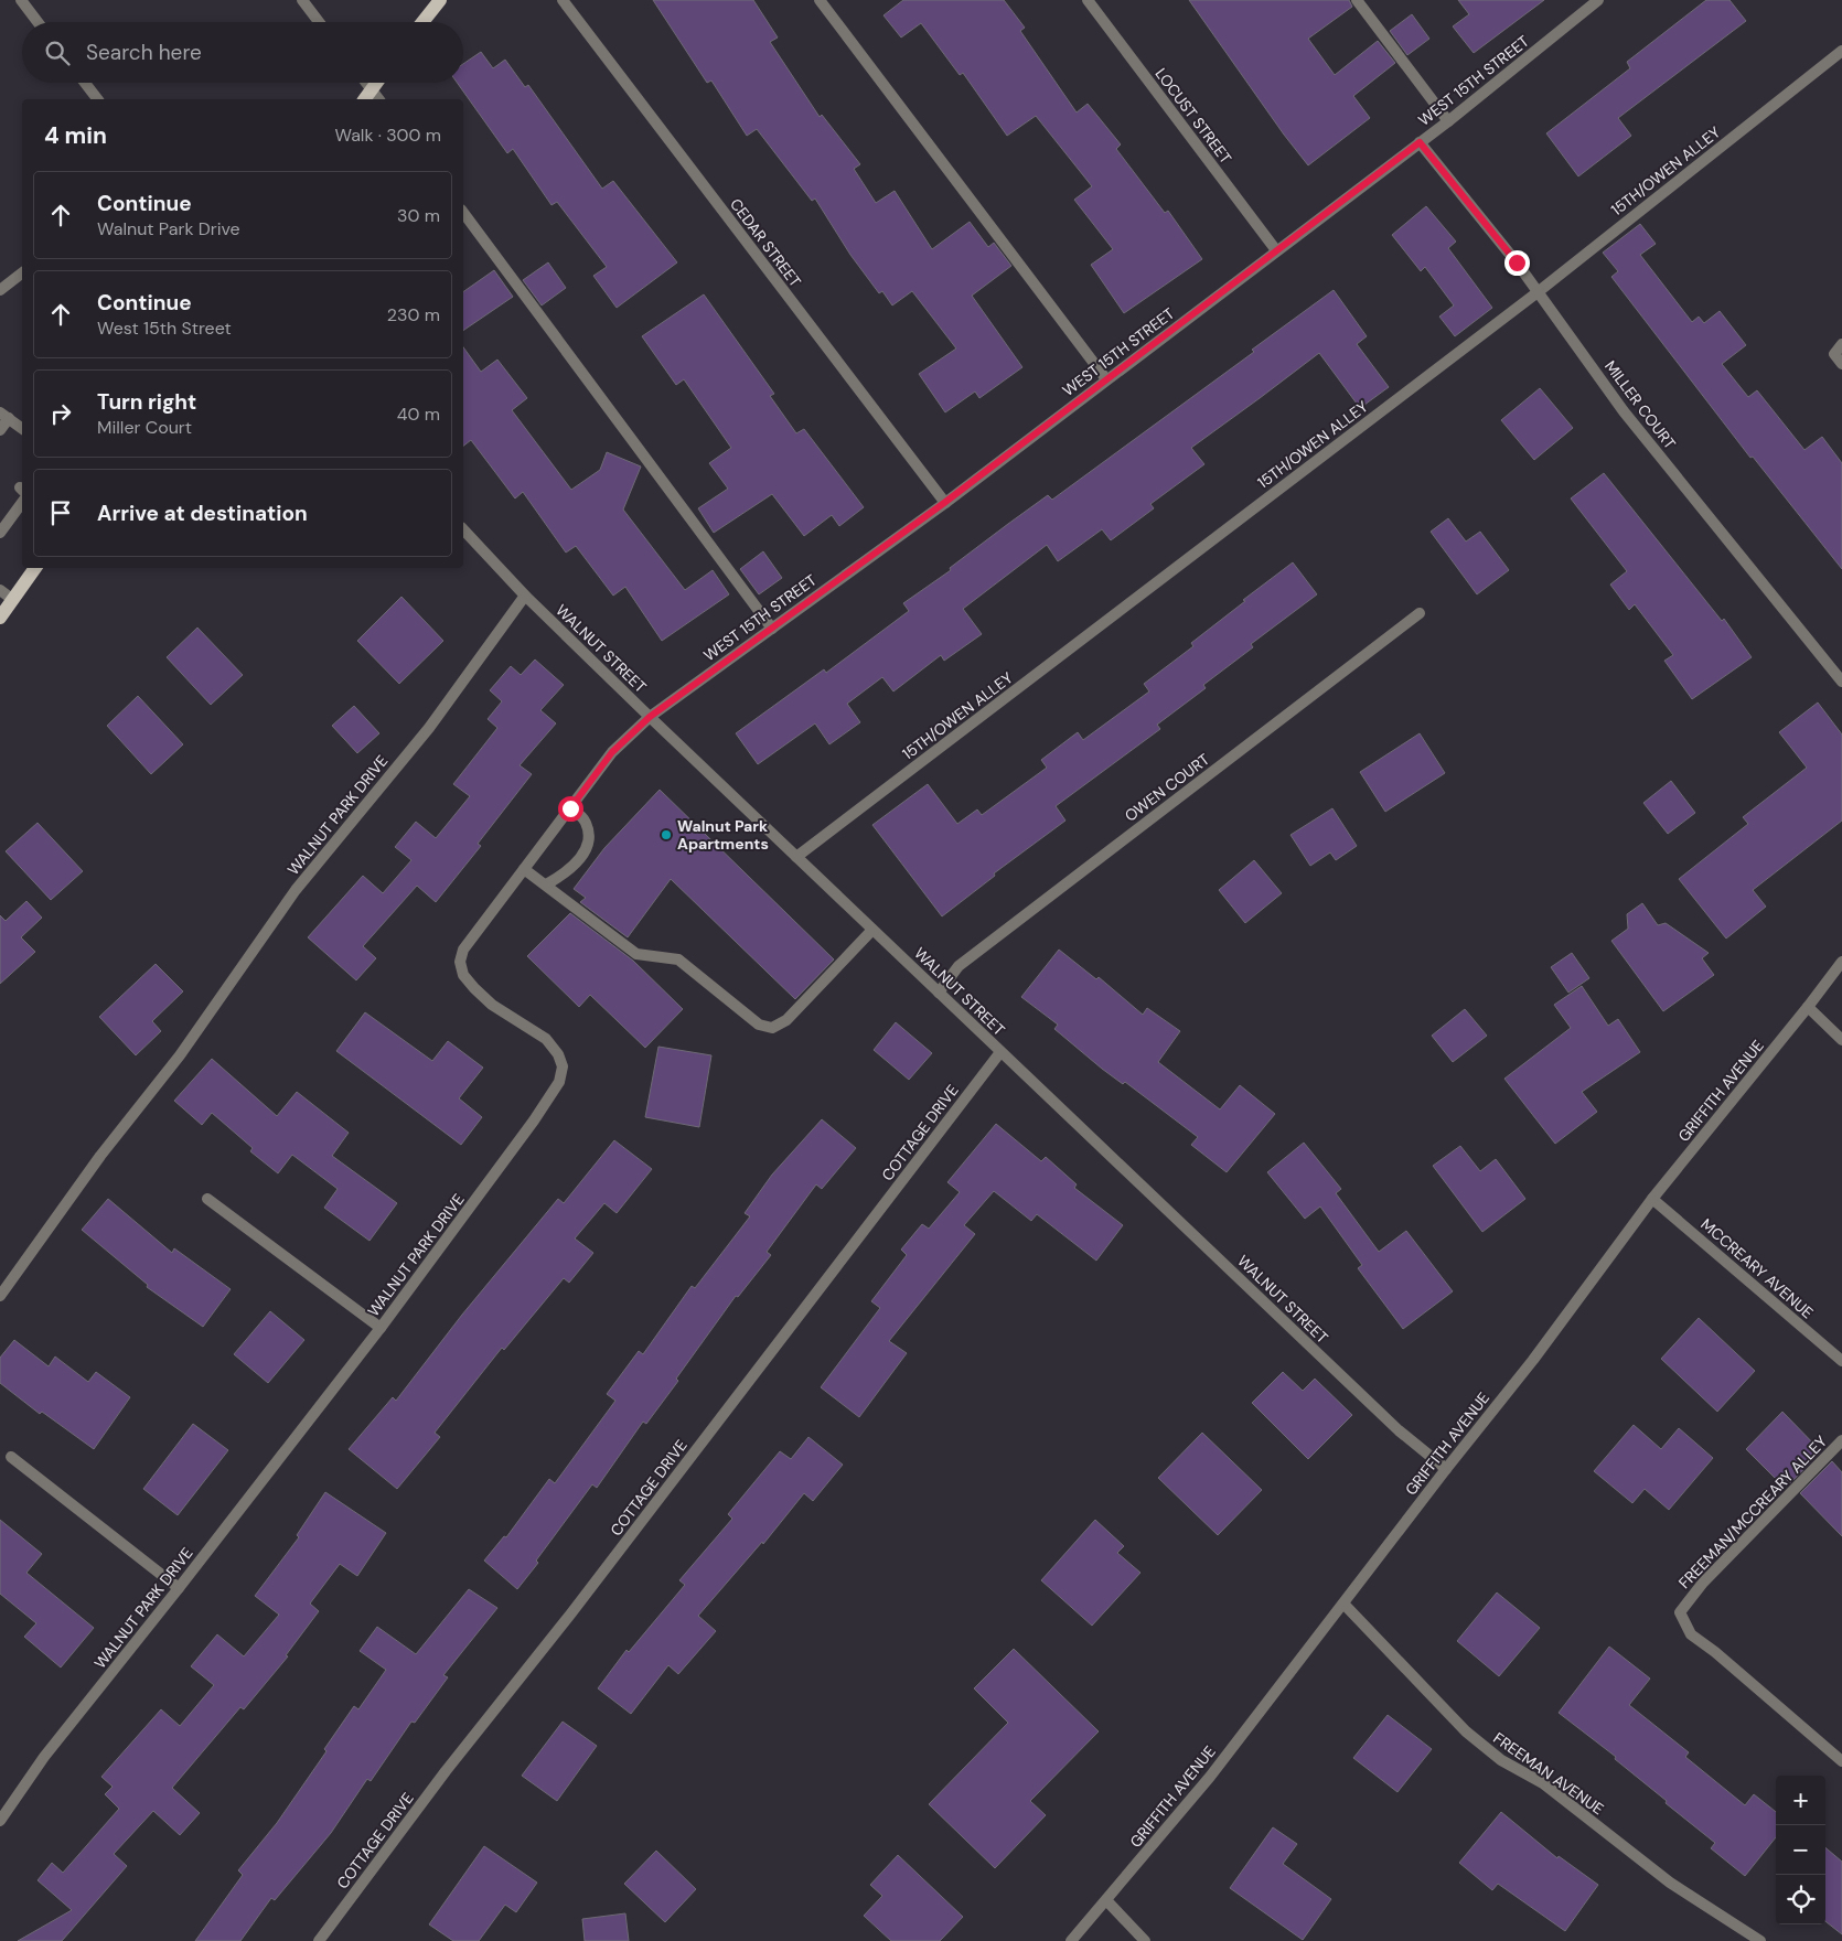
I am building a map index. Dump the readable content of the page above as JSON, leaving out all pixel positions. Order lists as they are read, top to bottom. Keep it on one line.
{"streets":{"street":["WEST 15TH STREET","LOCUST STREET","15TH/OWEN ALLEY","CEDAR STREET","MILLER COURT","WALNUT STREET","OWEN COURT","WALNUT PARK DRIVE","GRIFFITH AVENUE","COTTAGE DRIVE","MCCREARY AVENUE","FREEMAN/MCCREARY ALLEY","FREEMAN AVENUE"]},"crossings":[["WEST 15TH STREET","LOCUST STREET"],["WEST 15TH STREET","CEDAR STREET"],["WEST 15TH STREET","MILLER COURT"],["WEST 15TH STREET","WALNUT STREET"],["WEST 15TH STREET","WALNUT PARK DRIVE"],["15TH/OWEN ALLEY","MILLER COURT"],["15TH/OWEN ALLEY","WALNUT STREET"],["WALNUT STREET","OWEN COURT"],["WALNUT STREET","WALNUT PARK DRIVE"],["WALNUT STREET","GRIFFITH AVENUE"],["WALNUT STREET","COTTAGE DRIVE"],["GRIFFITH AVENUE","MCCREARY AVENUE"],["GRIFFITH AVENUE","FREEMAN AVENUE"]],"places":["Walnut Park Apartments"],"page":{"search":"Search here","heading":["4 min","Walk · 300 m"],"list":[["Continue","Walnut Park Drive","30 m"],["Continue","West 15th Street","230 m"],["Turn right","Miller Court","40 m"],"Arrive at destination"],"map_buttons":["+","−"]}}
